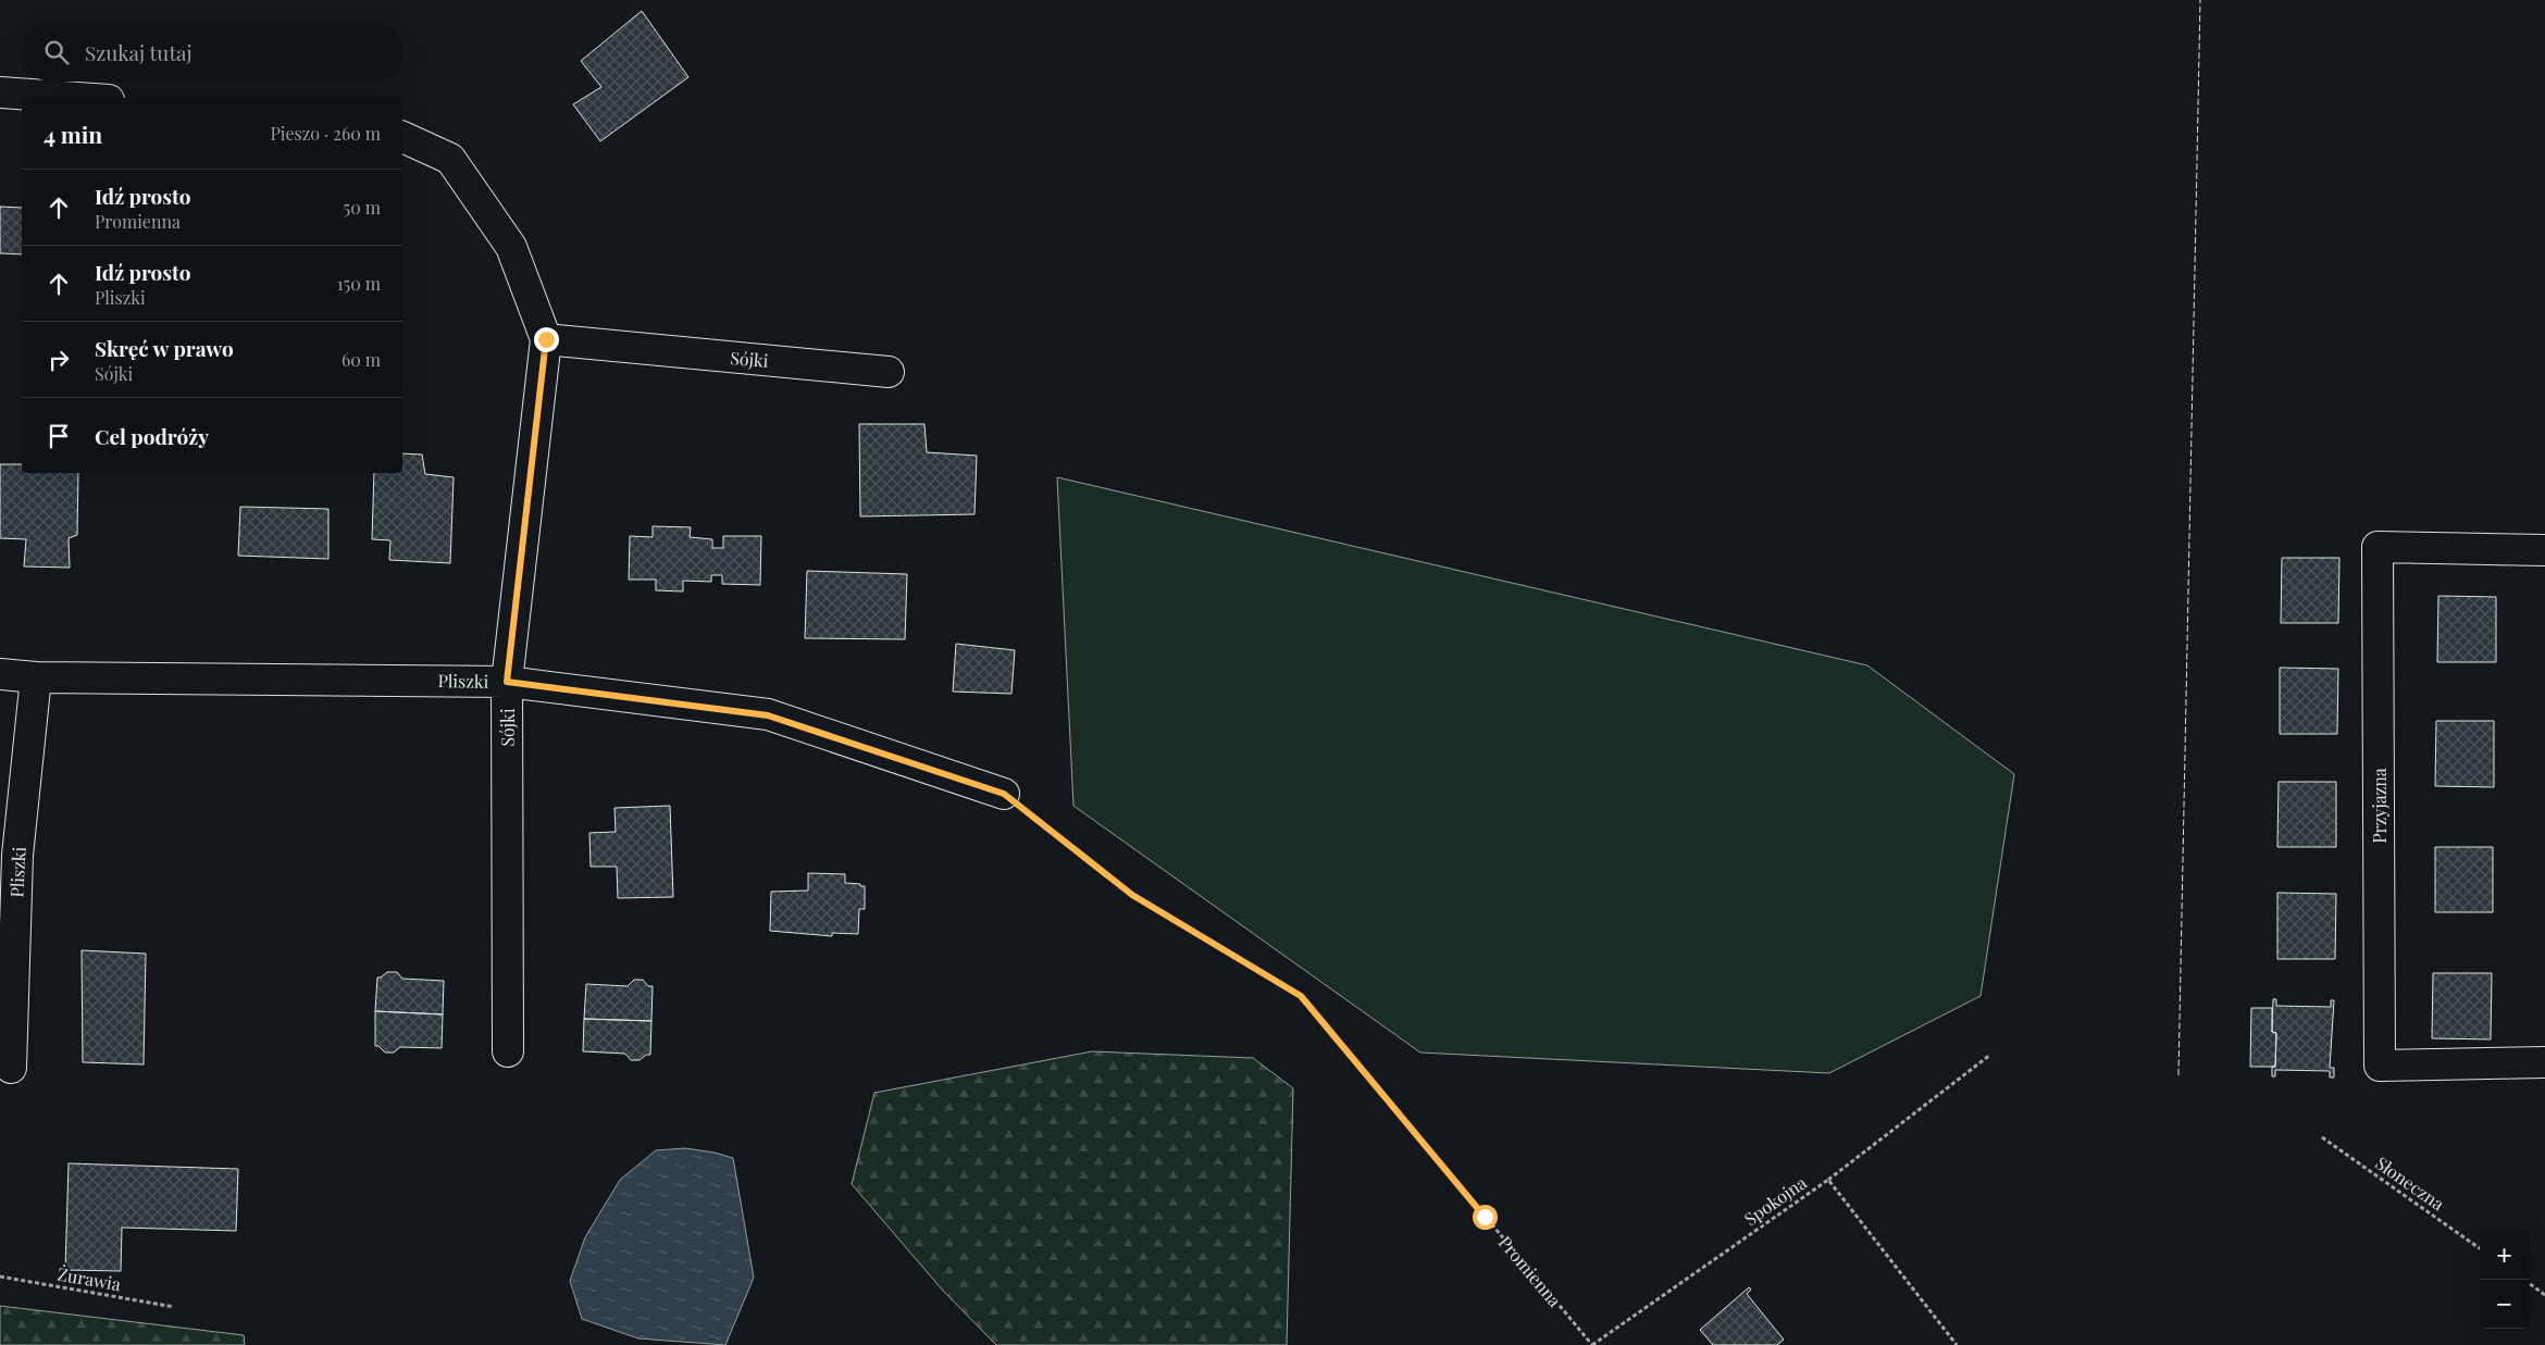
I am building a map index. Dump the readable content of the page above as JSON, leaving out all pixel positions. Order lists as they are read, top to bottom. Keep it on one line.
{"streets":{"street":["Sójki","Pliszki","Przyjazna"],"path":["Słoneczna","Spokojna","Promienna","Żurawia"]},"crossings":[["Sójki","Pliszki"],["Pliszki","Promienna"],["Spokojna","Promienna"]],"page":{"search":"Szukaj tutaj","heading":["4 min","Pieszo · 260 m"],"list":[["Idź prosto","Promienna","50 m"],["Idź prosto","Pliszki","150 m"],["Skręć w prawo","Sójki","60 m"],"Cel podróży"],"map_buttons":["+","−"]}}
